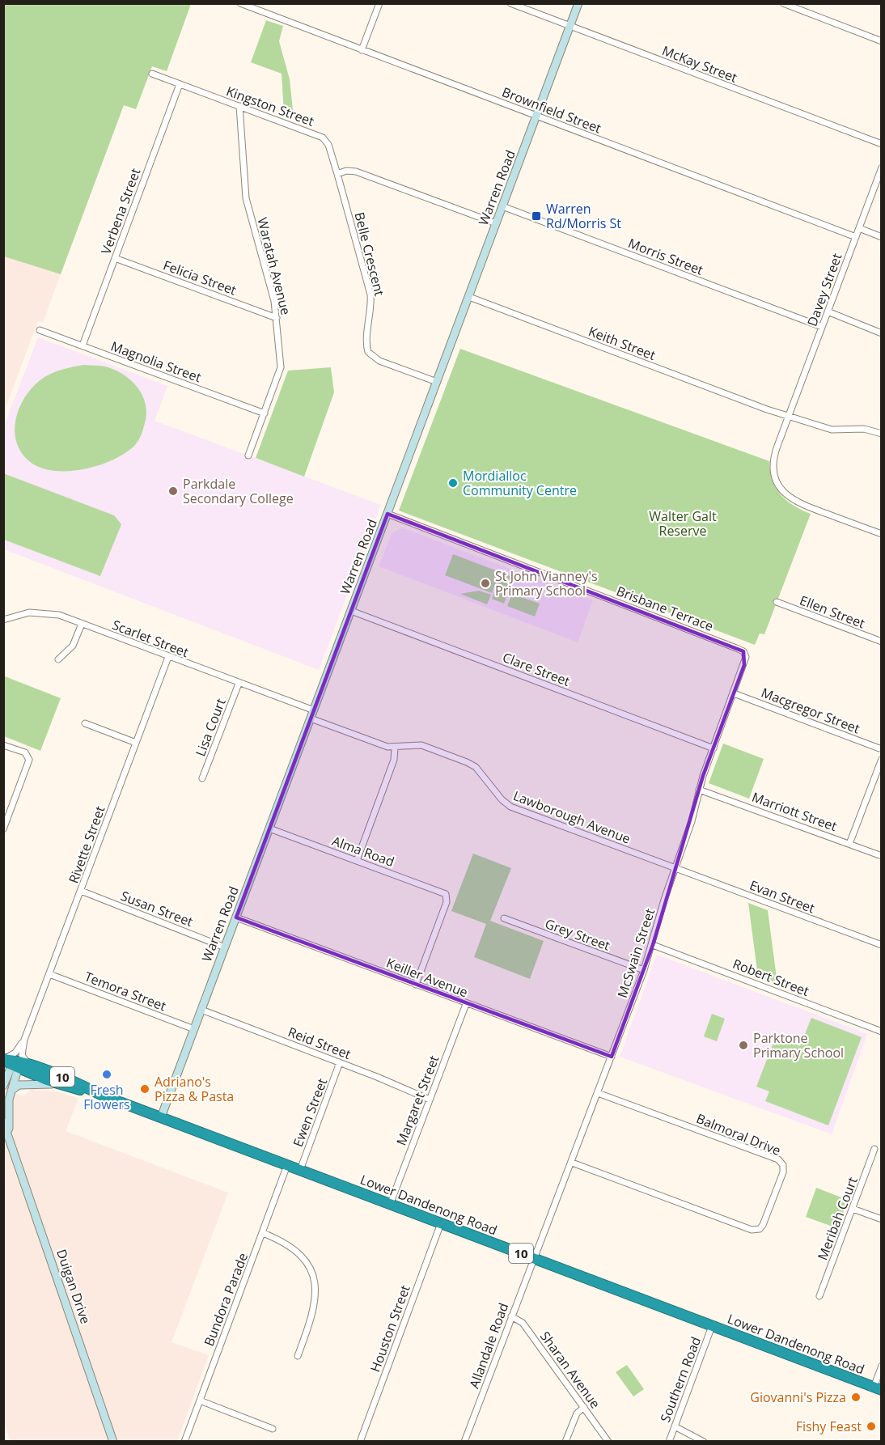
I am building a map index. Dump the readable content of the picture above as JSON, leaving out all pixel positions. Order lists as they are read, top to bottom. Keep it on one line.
{"streets":{"highway":["10","Lower Dandenong Road"],"street":["McKay Street","Kingston Street","Brownfield Street","Warren Road","Verbena Street","Belle Crescent","Morris Street","Waratah Avenue","Felicia Street","Davey Street","Keith Street","Magnolia Street","Brisbane Terrace","Ellen Street","Scarlet Street","Clare Street","Macgregor Street","Lisa Court","Marriott Street","Lawborough Avenue","Rivette Street","Alma Road","Evan Street","Susan Street","Grey Street","McSwain Street","Keiller Avenue","Robert Street","Temora Street","Reid Street","Margaret Street","Ewen Street","Balmoral Drive","Meribah Court","Duigan Drive","Bundora Parade","Houston Street","Allandale Road","Sharan Avenue","Southern Road"]},"crossings":[["McKay Street","Warren Road"],["Kingston Street","Verbena Street"],["Kingston Street","Belle Crescent"],["Kingston Street","Waratah Avenue"],["Brownfield Street","Warren Road"],["Brownfield Street","Davey Street"],["Warren Road","Belle Crescent"],["Warren Road","Morris Street"],["Warren Road","Keith Street"],["Warren Road","Brisbane Terrace"],["Warren Road","Scarlet Street"],["Warren Road","Clare Street"],["Warren Road","Lawborough Avenue"],["Warren Road","Alma Road"],["Warren Road","Susan Street"],["Warren Road","Keiller Avenue"],["Warren Road","Temora Street"],["Warren Road","Reid Street"],["Warren Road","Lower Dandenong Road"],["Verbena Street","Felicia Street"],["Verbena Street","Magnolia Street"],["Morris Street","Davey Street"],["Waratah Avenue","Felicia Street"],["Waratah Avenue","Magnolia Street"],["Davey Street","Keith Street"],["Brisbane Terrace","McSwain Street"],["Scarlet Street","Lisa Court"],["Scarlet Street","Lawborough Avenue"],["Scarlet Street","Rivette Street"],["Clare Street","McSwain Street"],["Macgregor Street","McSwain Street"],["Marriott Street","McSwain Street"],["Lawborough Avenue","Evan Street"],["Lawborough Avenue","McSwain Street"],["Rivette Street","Susan Street"],["Rivette Street","Temora Street"],["Rivette Street","Lower Dandenong Road"],["Rivette Street","Duigan Drive"],["Alma Road","Keiller Avenue"],["Evan Street","McSwain Street"],["Grey Street","McSwain Street"],["McSwain Street","Keiller Avenue"],["McSwain Street","Robert Street"],["McSwain Street","Balmoral Drive"],["McSwain Street","Lower Dandenong Road"],["McSwain Street","Allandale Road"],["Keiller Avenue","Margaret Street"],["Reid Street","Margaret Street"],["Reid Street","Ewen Street"],["Margaret Street","Lower Dandenong Road"],["Ewen Street","Lower Dandenong Road"],["Lower Dandenong Road","Duigan Drive"],["Lower Dandenong Road","Bundora Parade"],["Lower Dandenong Road","Houston Street"],["Lower Dandenong Road","Allandale Road"],["Lower Dandenong Road","Southern Road"],["Allandale Road","Sharan Avenue"]],"parks":["Walter Galt Reserve"],"places":{"transit":["Warren Rd/Morris St"],"other":["Mordialloc Community Centre","Parkdale Secondary College","St John Vianney's Primary School","Parktone Primary School","Fresh Flowers","Adriano's Pizza & Pasta","Giovanni's Pizza","Fishy Feast"]}}
